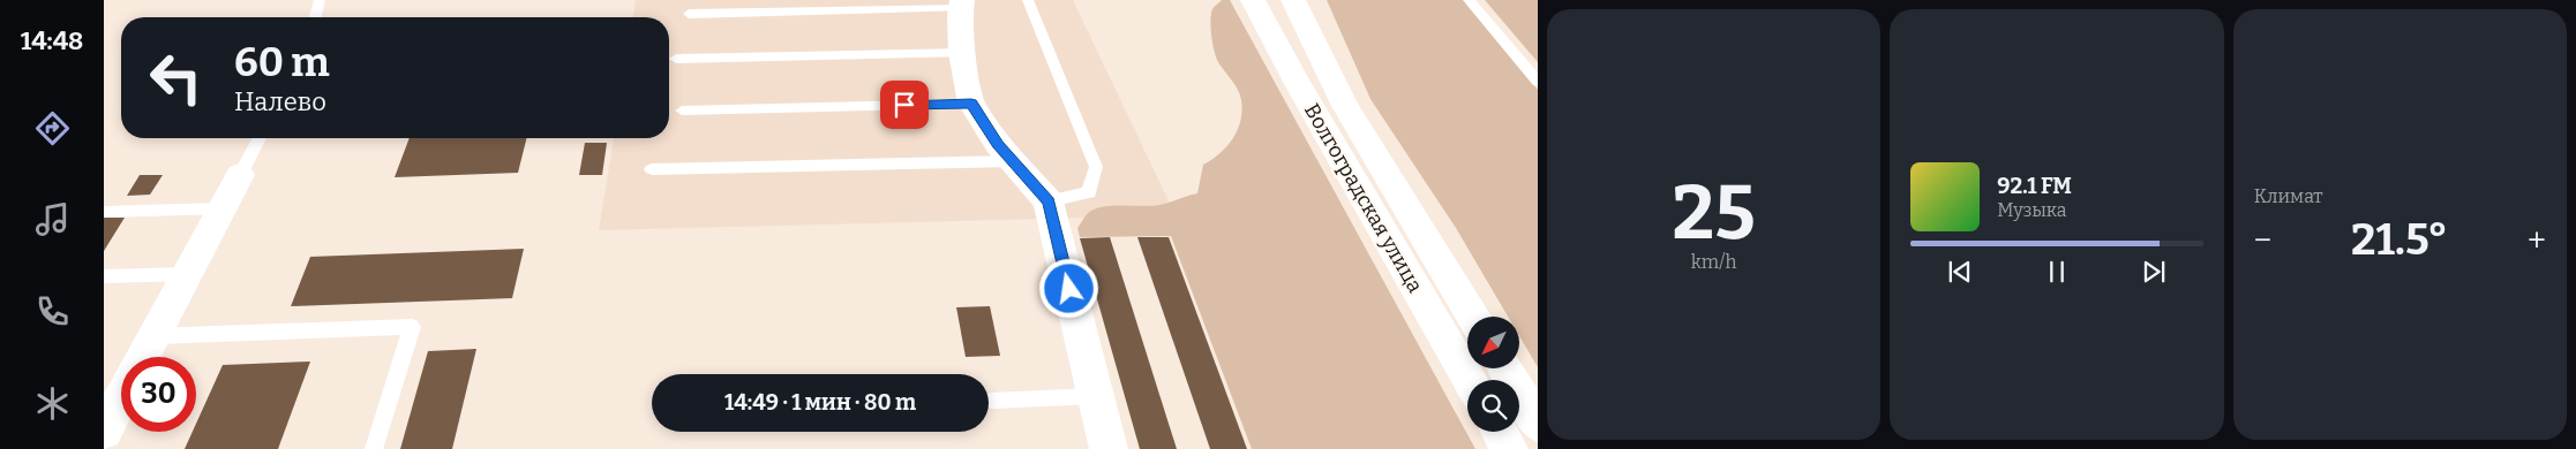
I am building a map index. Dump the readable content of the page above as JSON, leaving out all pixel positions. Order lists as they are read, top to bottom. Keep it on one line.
{"streets":{"main road":["Волгоградская улица"]},"north":"bottom left","page":{"tabs":"14:48","tile":[["25","km/h"],"Климат"],"turn":["60 m","Налево"],"song":["92.1 FM","Музыка"],"heat":["−","21.5°","+"],"limit":"30","trip":"14:49 · 1 мин · 80 m"}}
